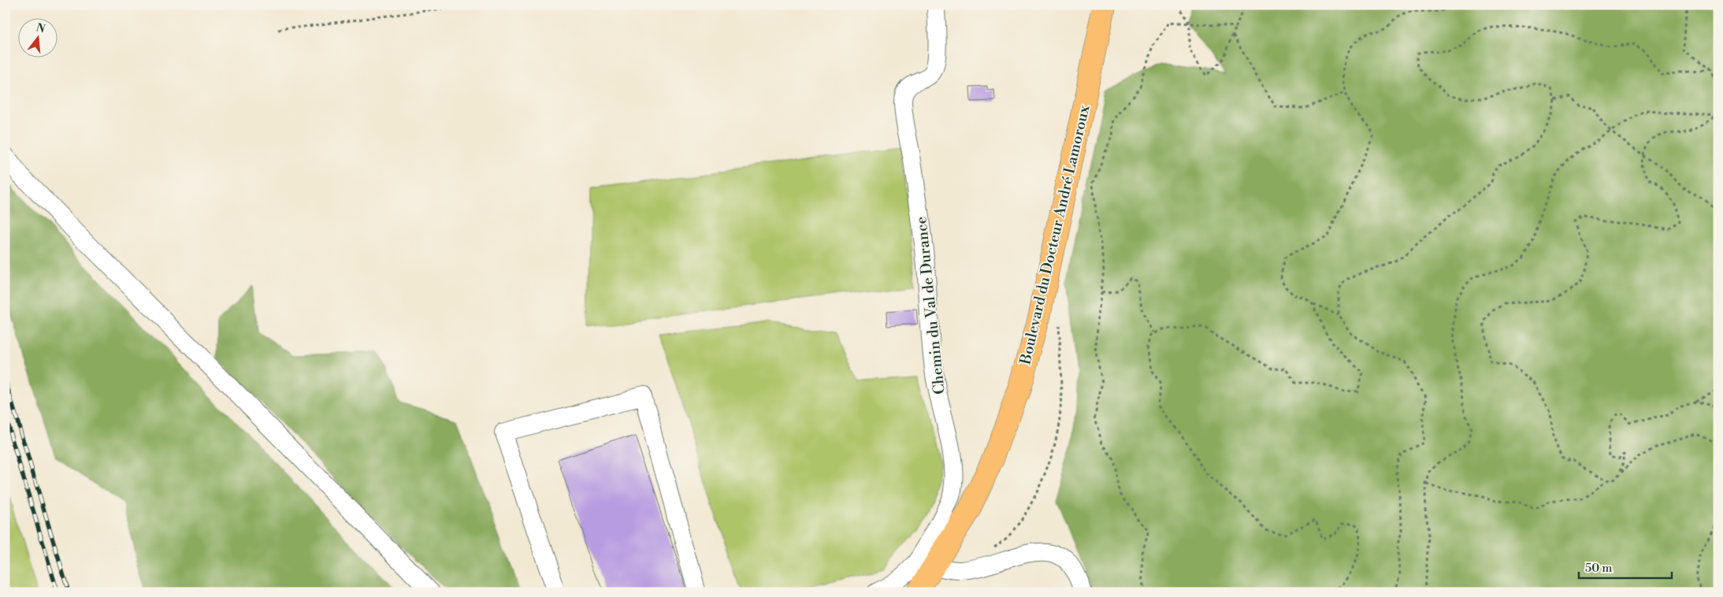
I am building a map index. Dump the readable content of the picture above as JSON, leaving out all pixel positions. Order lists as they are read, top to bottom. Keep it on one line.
{"streets":{"main road":["Boulevard du Docteur André Lamoroux"],"street":["Chemin du Val de Durance"]},"scale_bar":"50 m","north":"top"}
